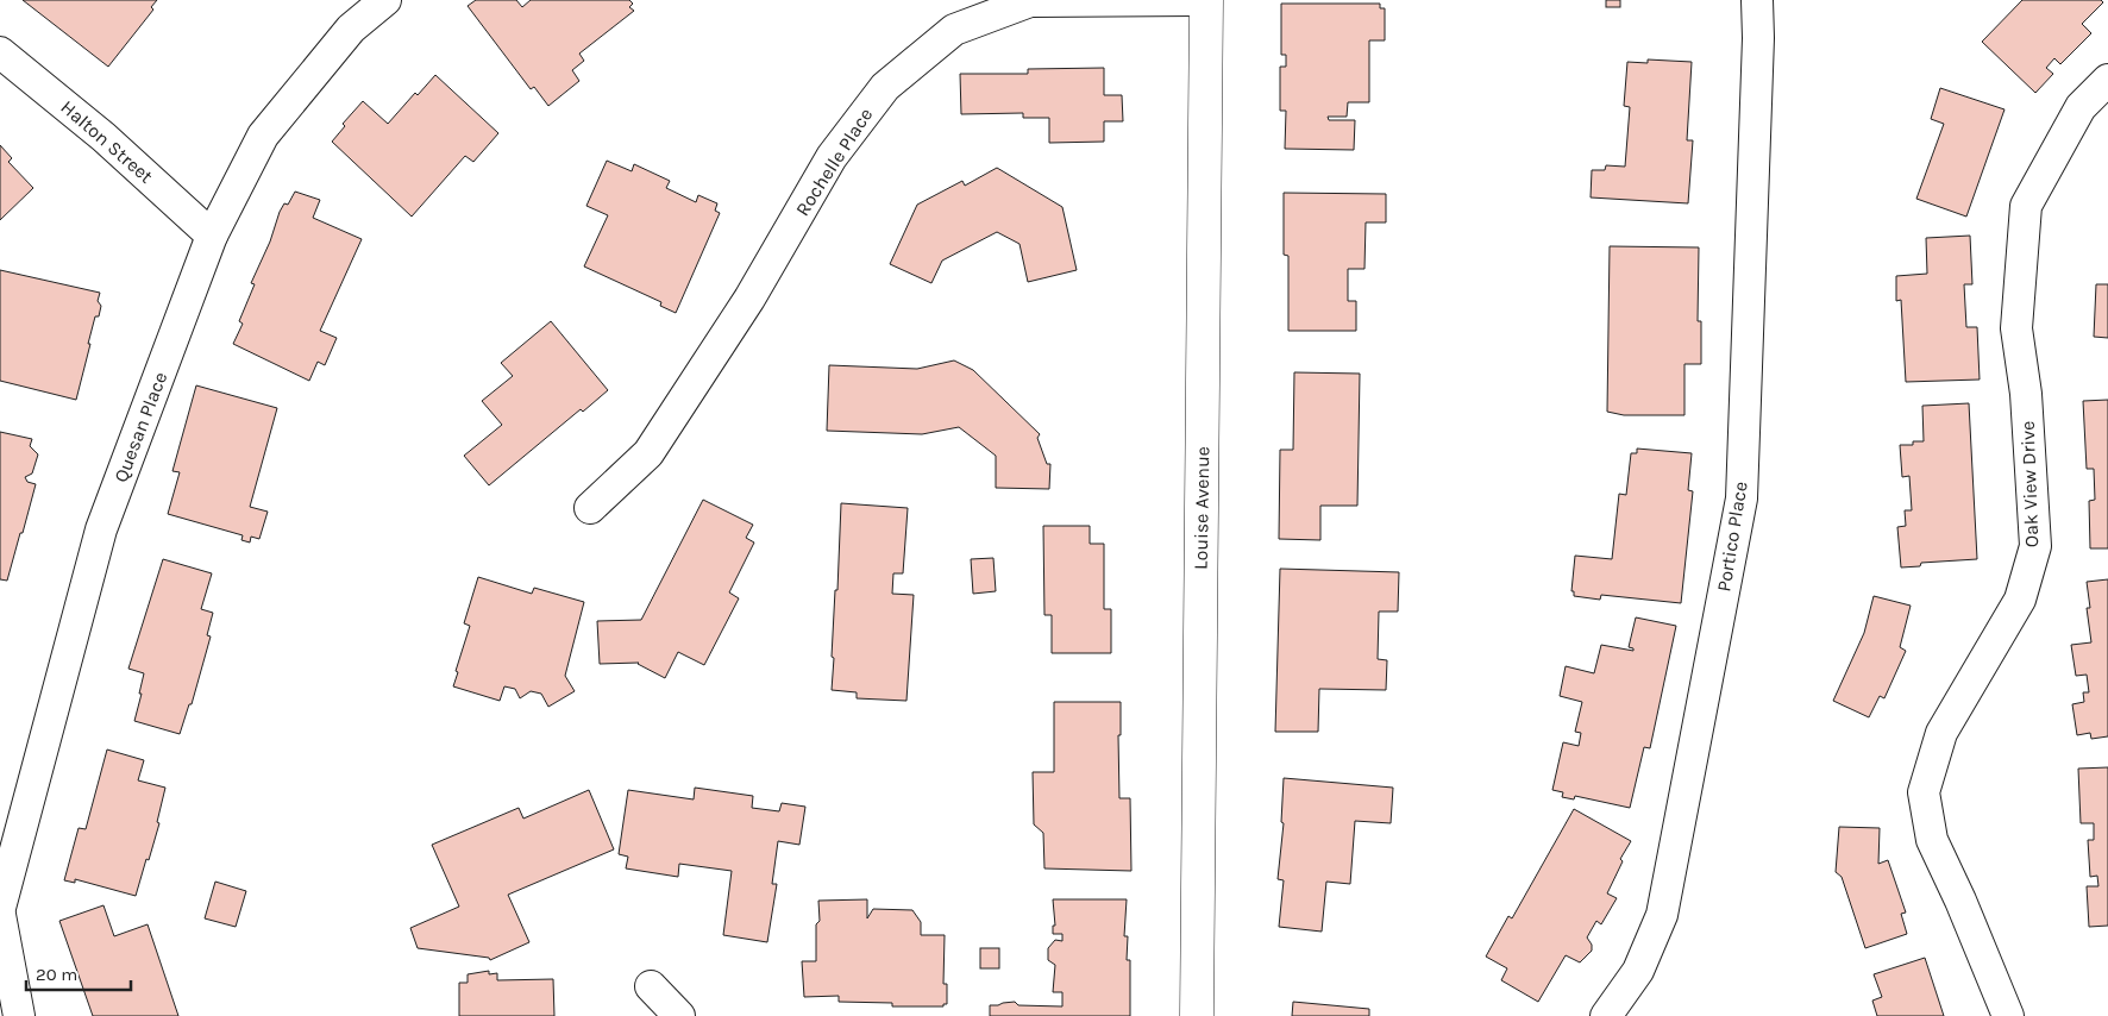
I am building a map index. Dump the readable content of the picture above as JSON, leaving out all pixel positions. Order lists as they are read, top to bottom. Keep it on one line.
{"streets":{"street":["Halton Street","Rochelle Place","Quesan Place","Oak View Drive","Louise Avenue","Portico Place"]},"crossings":[["Halton Street","Quesan Place"]],"scale_bar":"20 m"}
